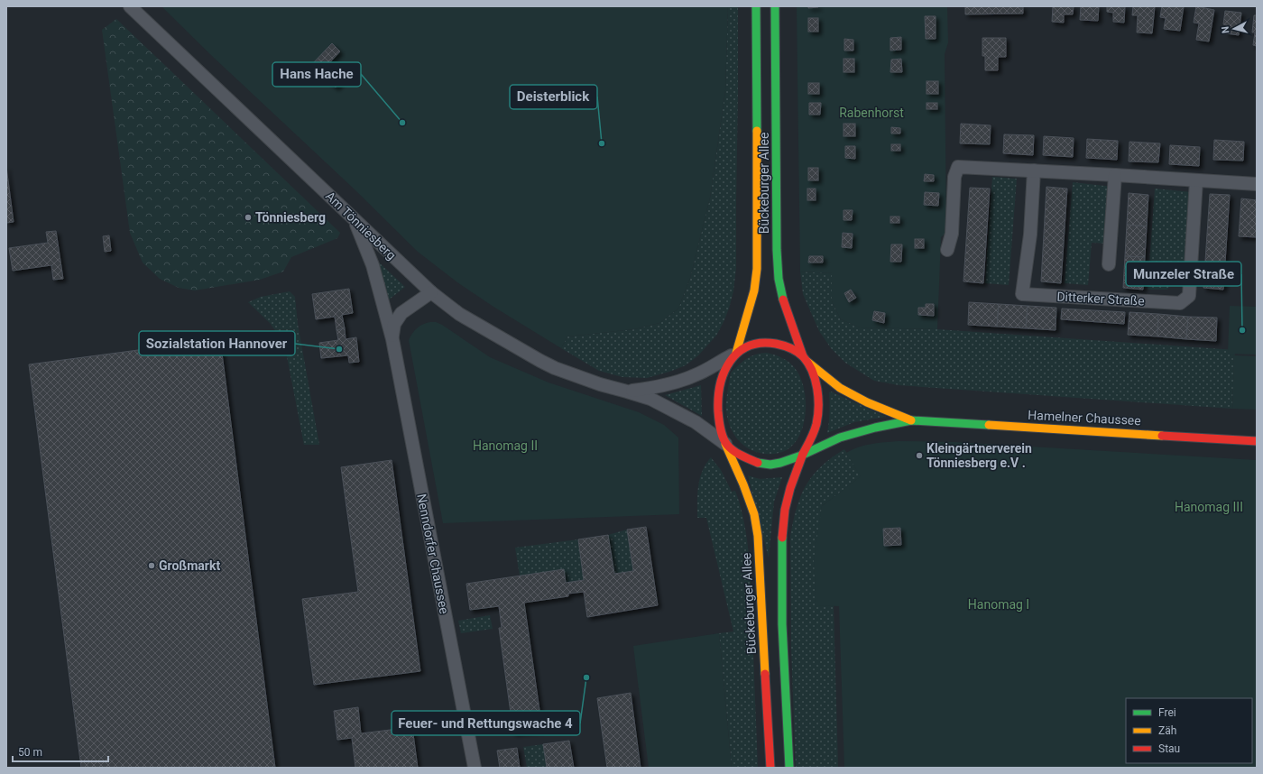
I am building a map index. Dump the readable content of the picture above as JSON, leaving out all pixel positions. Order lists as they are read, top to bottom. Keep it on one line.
{"streets":{"main road":["Bückeburger Allee","Hamelner Chaussee"],"street":["Am Tönniesberg","Ditterker Straße","Nenndorfer Chaussee"]},"crossings":[["Bückeburger Allee","Am Tönniesberg"],["Bückeburger Allee","Hamelner Chaussee"],["Am Tönniesberg","Hamelner Chaussee"],["Am Tönniesberg","Nenndorfer Chaussee"]],"parks":["Rabenhorst","Hanomag II","Hanomag III","Hanomag I"],"places":["Hans Hache","Deisterblick","Tönniesberg","Munzeler Straße","Sozialstation Hannover","Kleingärtnerverein Tönniesberg e.V .","Großmarkt","Feuer- und Rettungswache 4"],"legend":["Frei","Zäh","Stau"],"scale_bar":"50 m","north":"left"}
